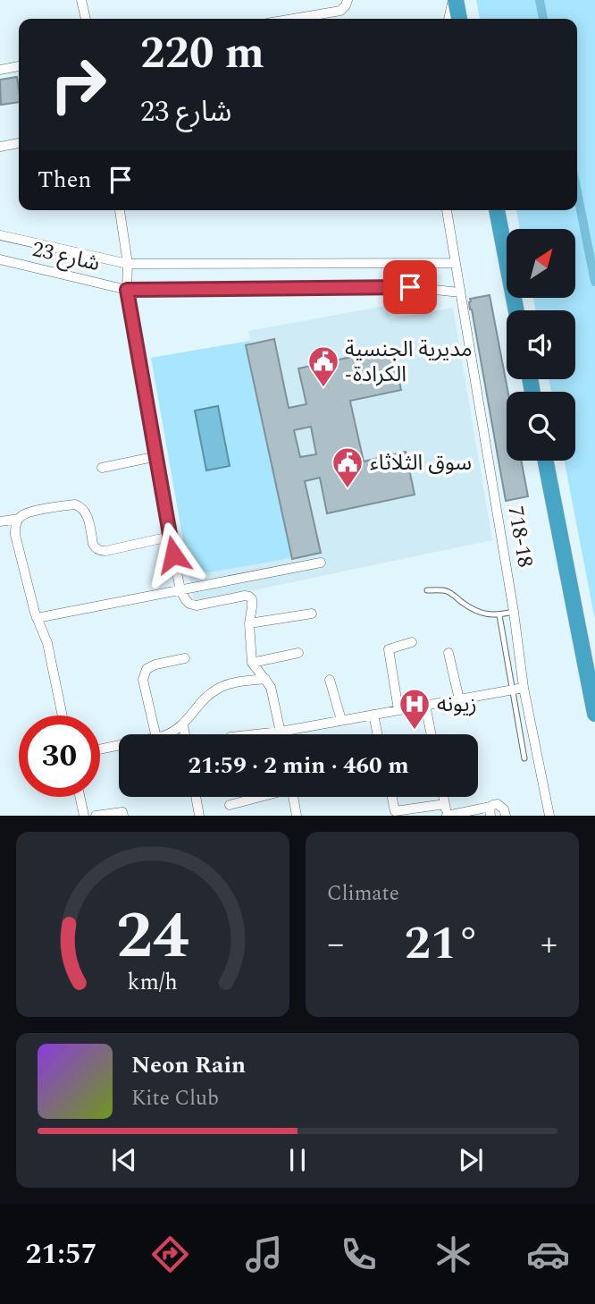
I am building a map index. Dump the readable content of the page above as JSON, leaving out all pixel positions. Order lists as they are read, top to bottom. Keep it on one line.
{"streets":{"street":["شارع 23","718-18"]},"crossings":[["شارع 23","718-18"]],"places":{"public building":["مديرية الجنسية -الكرادة","سوق الثلاثاء"],"hospital":["زيونه"]},"north":"top right","page":{"turn":["220 m","شارع 23"],"then":"Then","limit":"30","trip":"21:59 · 2 min · 460 m","tile":"Climate","heat":["−","21°","+"],"song":["Neon Rain","Kite Club"],"tabs":"21:57","gauge":["24","km/h"]}}
